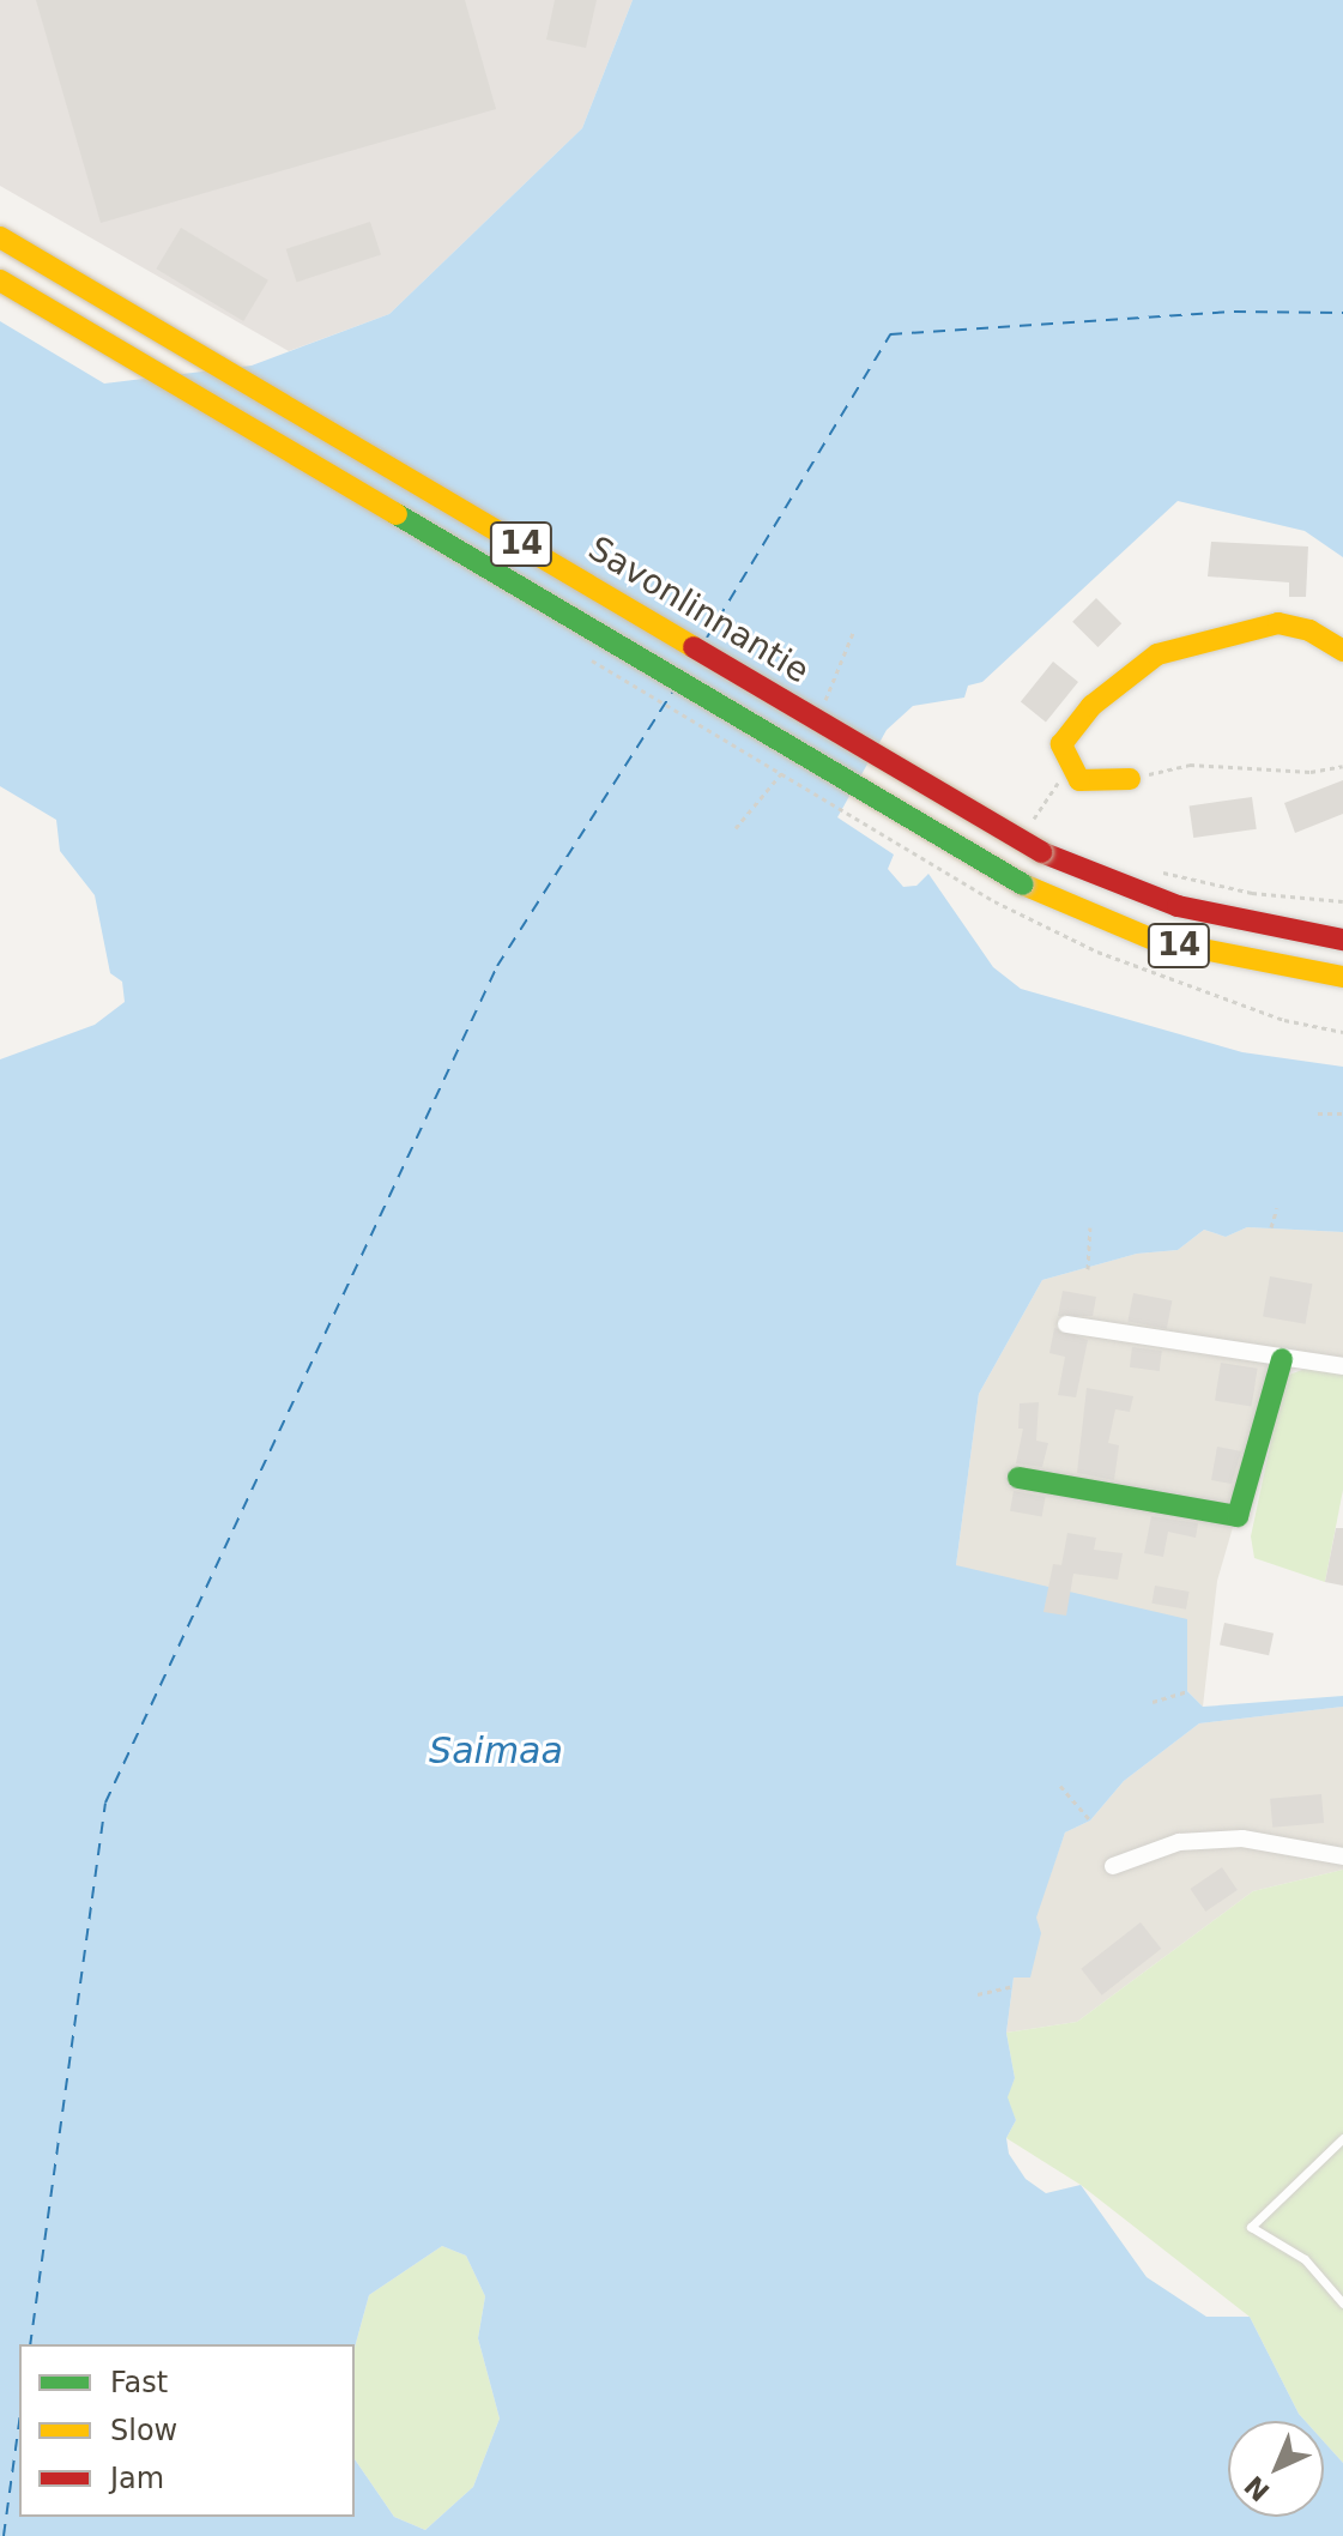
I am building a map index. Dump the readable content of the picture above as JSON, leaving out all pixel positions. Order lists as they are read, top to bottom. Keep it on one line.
{"streets":{"main road":["14","Savonlinnantie"]},"water":["Saimaa"],"legend":["Fast","Slow","Jam"],"north":"bottom left"}
